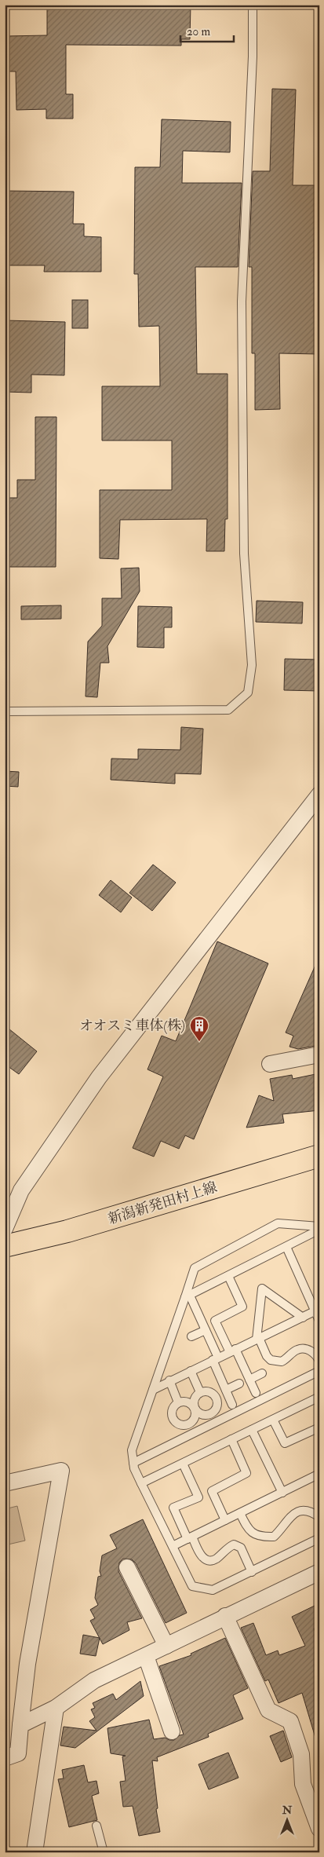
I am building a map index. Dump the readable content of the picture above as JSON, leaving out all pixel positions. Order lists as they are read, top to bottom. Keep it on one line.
{"streets":{"main road":["新潟新発田村上線"]},"places":{"building":["オオスミ車体(株)"]},"scale_bar":"20 m","north":"top"}
